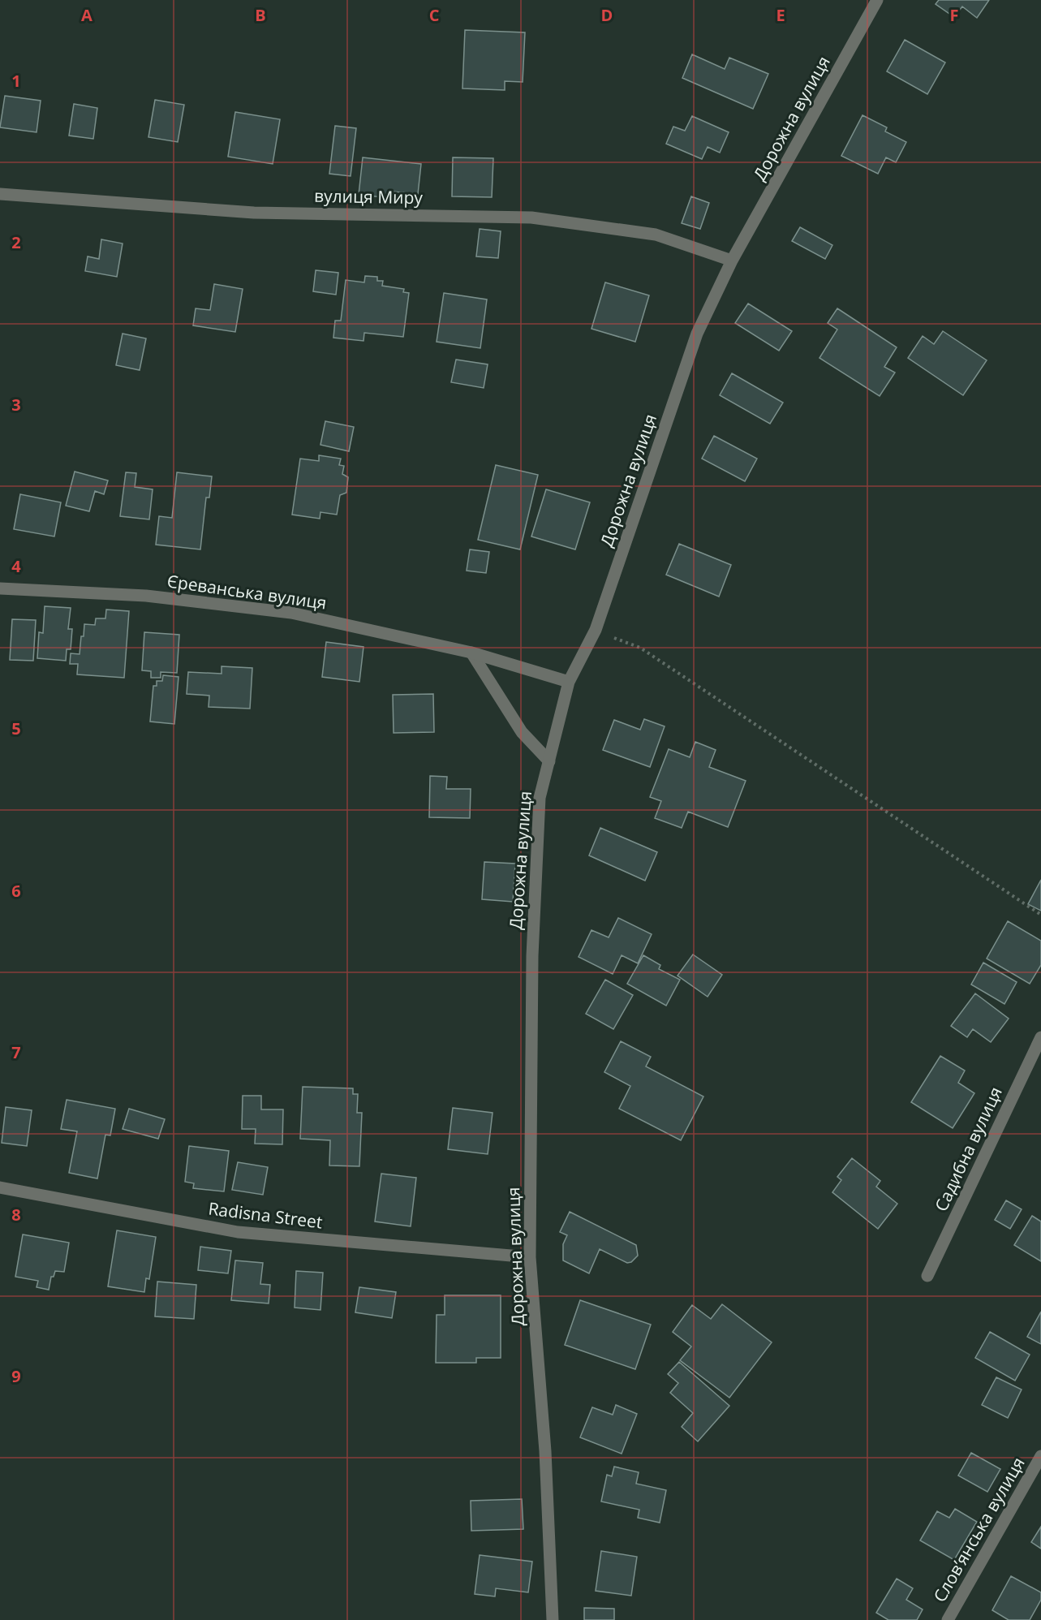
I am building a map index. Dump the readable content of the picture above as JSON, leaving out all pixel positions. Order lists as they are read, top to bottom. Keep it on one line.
{"streets":{"street":["Дорожна вулиця","вулиця Миру","Єреванська вулиця","Садибна вулиця","Radisna Street","Словʼянська вулиця"]},"crossings":[["Дорожна вулиця","вулиця Миру"],["Дорожна вулиця","Єреванська вулиця"],["Дорожна вулиця","Radisna Street"]],"grid":{"columns":["A","B","C","D","E","F"],"rows":["1","2","3","4","5","6","7","8","9"]}}
